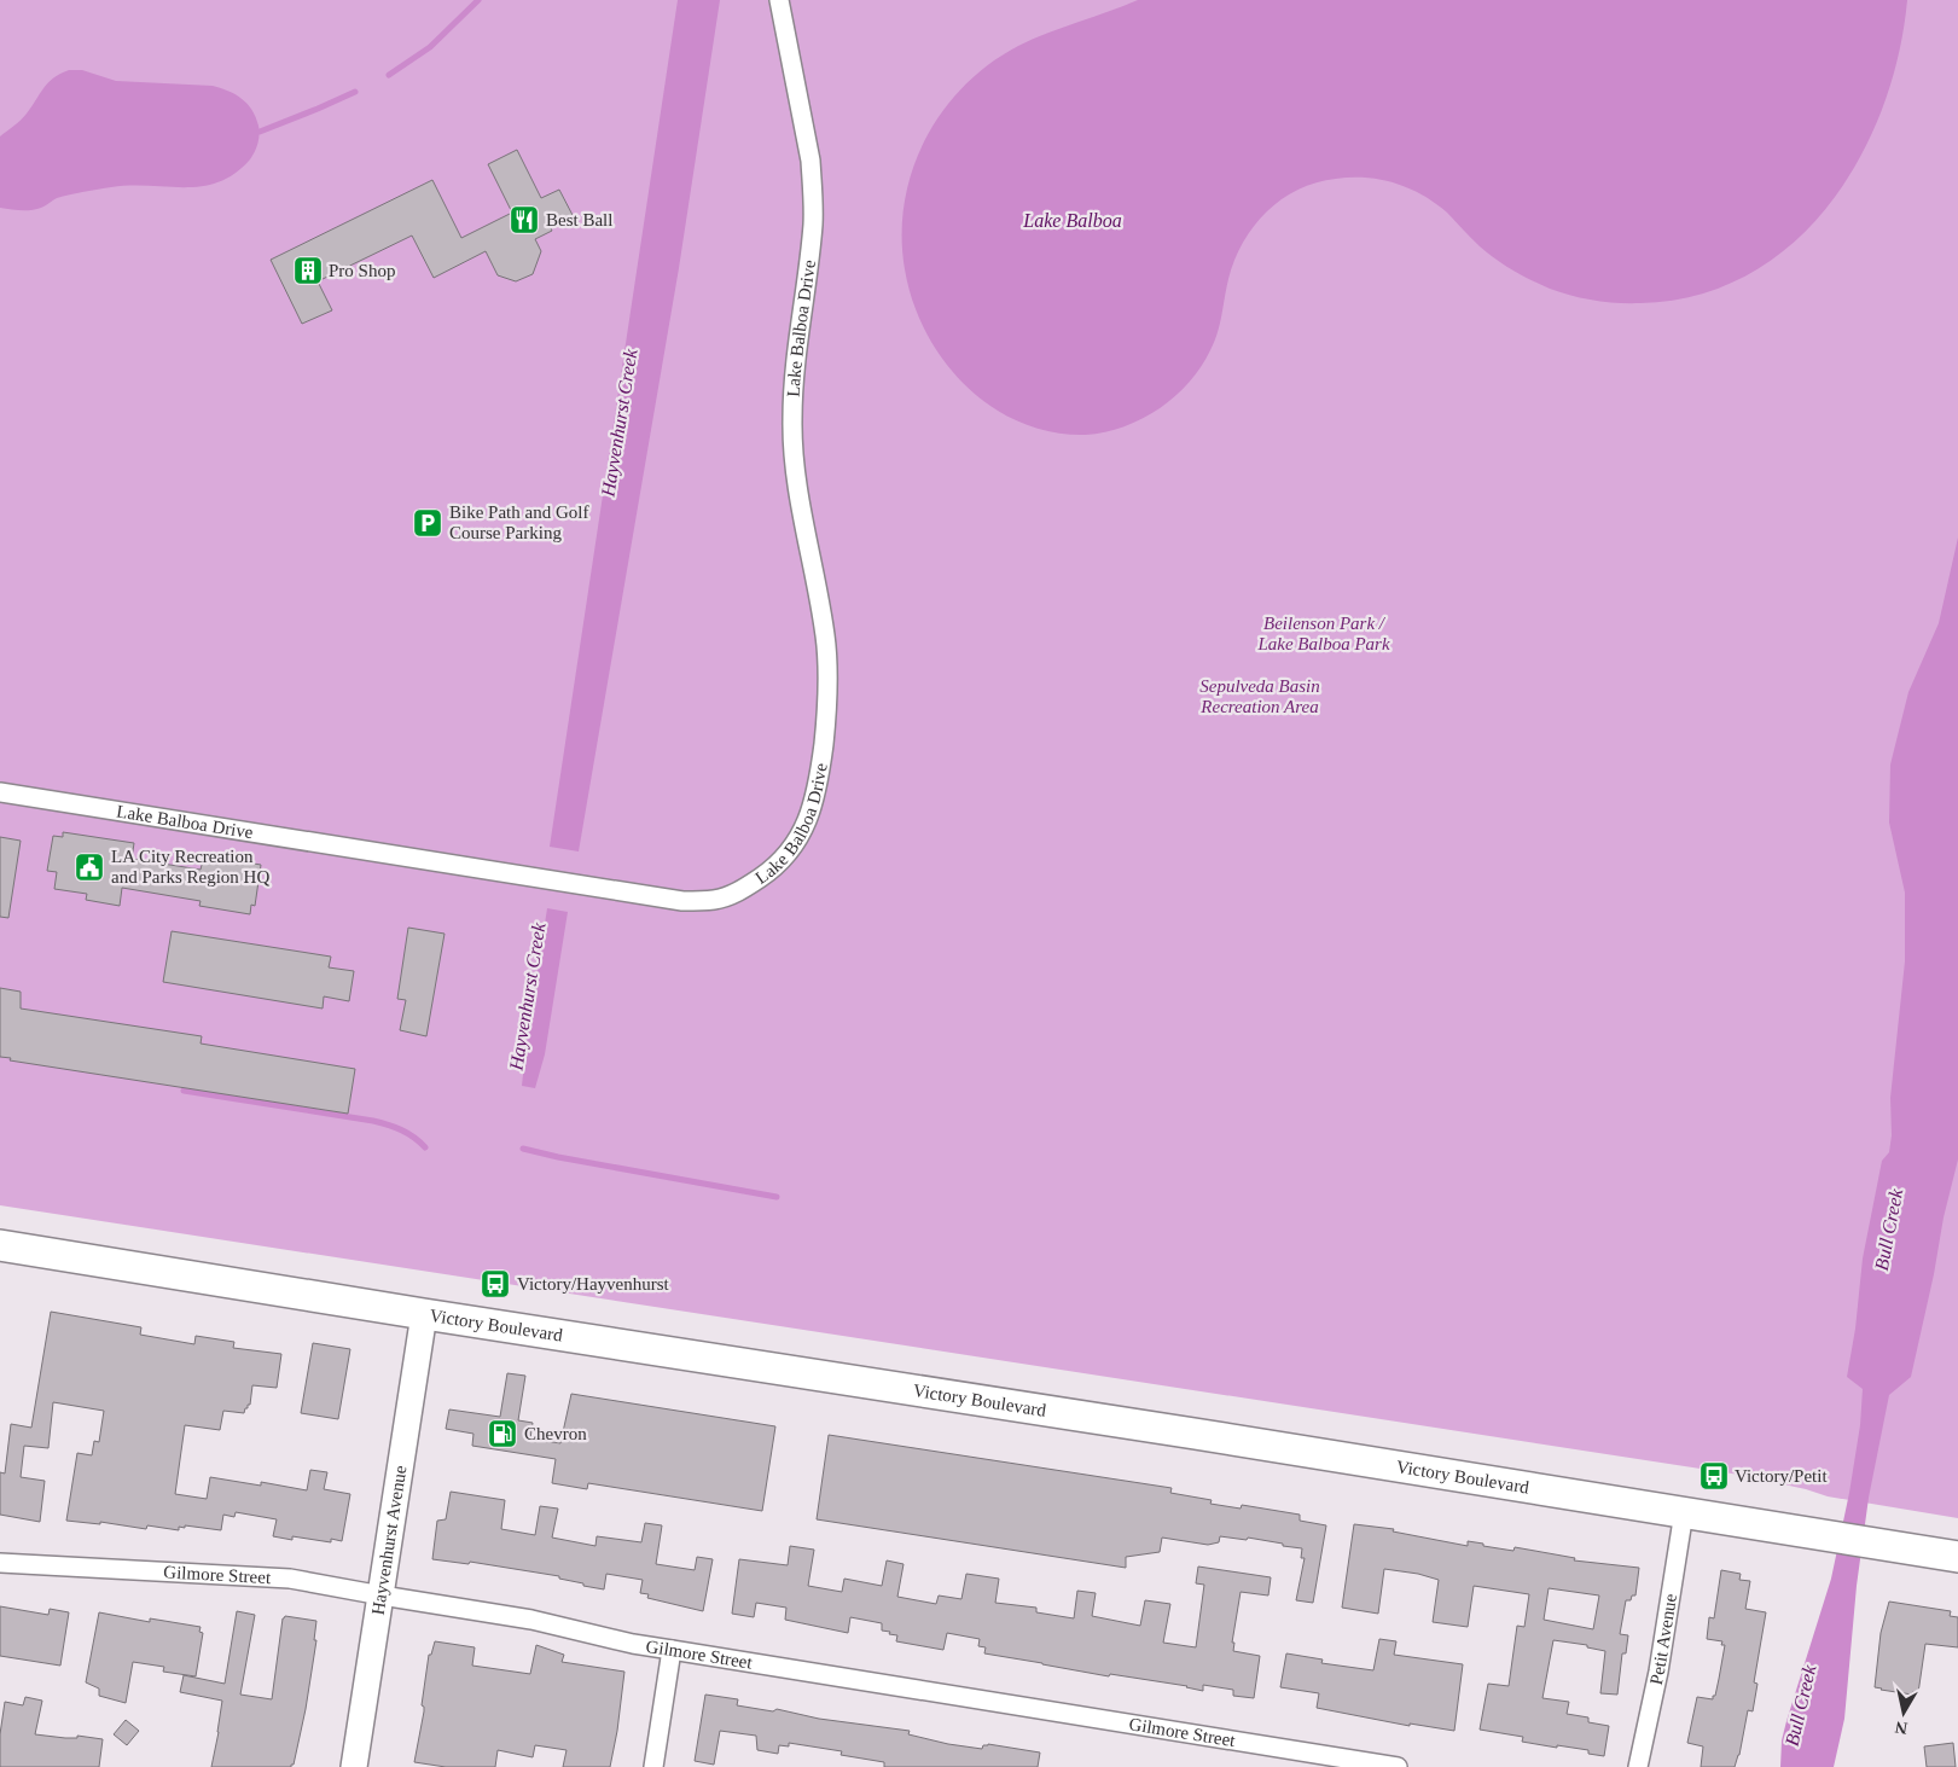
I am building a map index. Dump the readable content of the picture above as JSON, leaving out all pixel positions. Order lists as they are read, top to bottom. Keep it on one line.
{"streets":{"main road":["Victory Boulevard","Hayvenhurst Avenue"],"street":["Lake Balboa Drive","Gilmore Street","Petit Avenue"]},"crossings":[["Victory Boulevard","Hayvenhurst Avenue"],["Victory Boulevard","Petit Avenue"],["Hayvenhurst Avenue","Gilmore Street"]],"water":["Lake Balboa","Hayvenhurst Creek","Bull Creek"],"parks":["Beilenson Park / Lake Balboa Park","Sepulveda Basin Recreation Area"],"places":{"restaurant":["Best Ball"],"building":["Pro Shop"],"parking":["Bike Path and Golf Course Parking"],"public building":["LA City Recreation and Parks Region HQ"],"bus stop":["Victory/Hayvenhurst","Victory/Petit"],"fuel station":["Chevron"]},"north":"bottom"}
